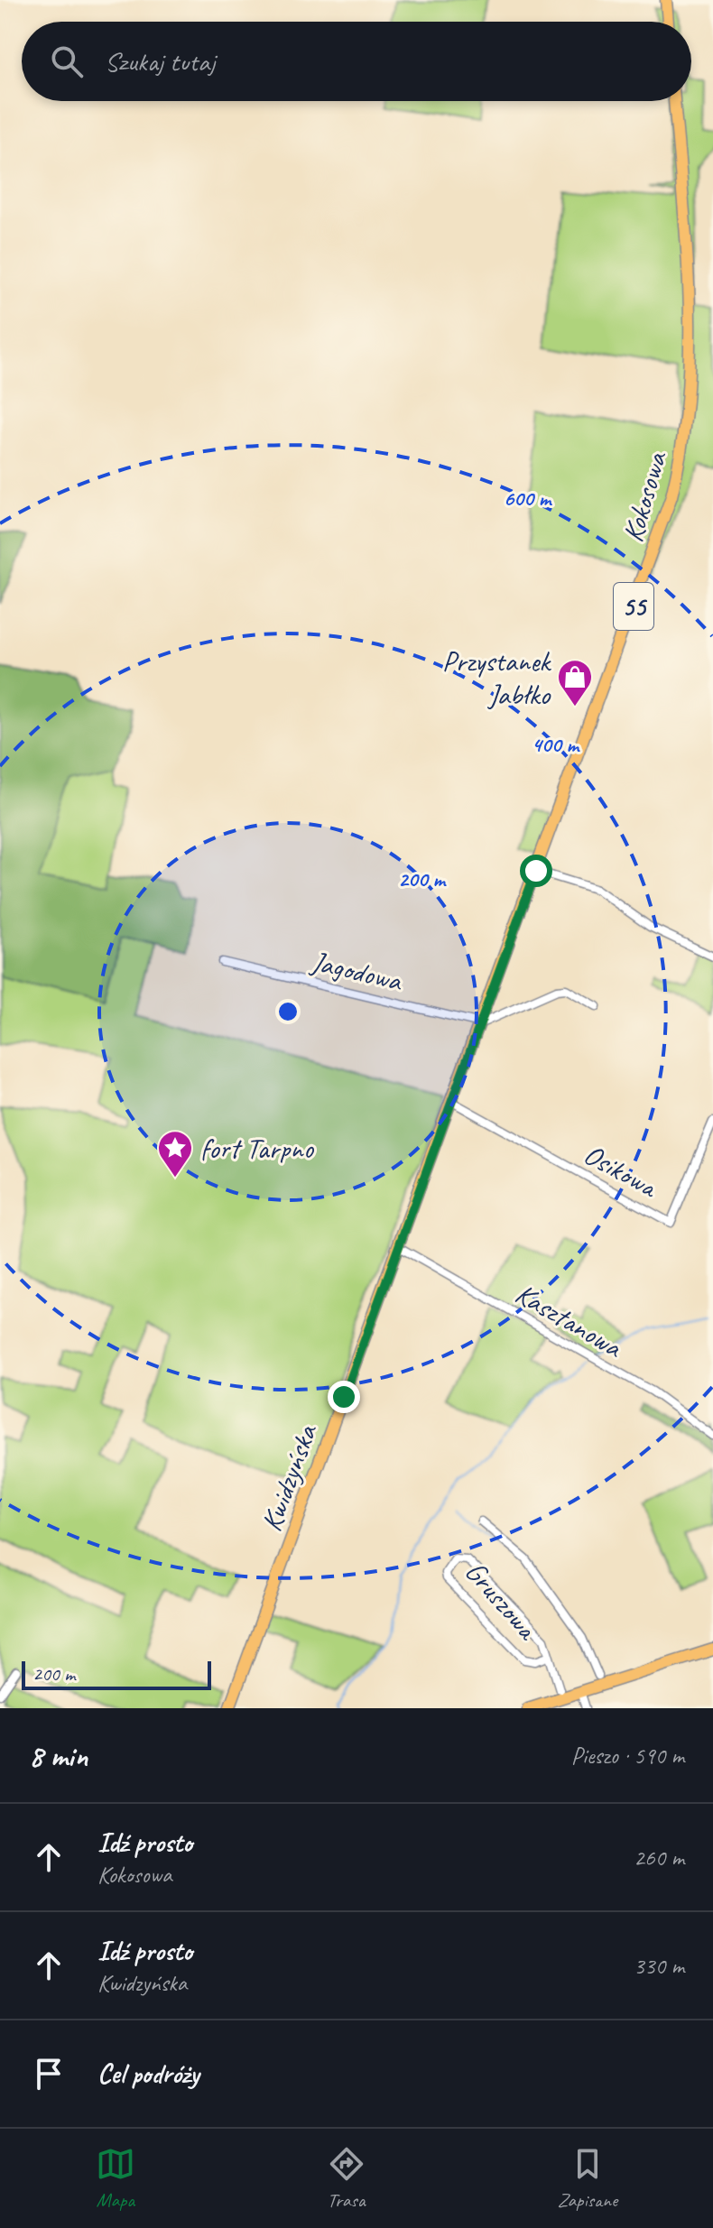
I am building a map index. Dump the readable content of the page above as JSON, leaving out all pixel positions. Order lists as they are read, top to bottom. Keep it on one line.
{"streets":{"main road":["Kokosowa","55","Kwidzyńska"],"street":["Jagodowa","Osikowa","Kasztanowa","Gruszowa"]},"crossings":[["Kokosowa","Jagodowa"],["Kokosowa","Osikowa"],["Kokosowa","Kwidzyńska"],["Osikowa","Kwidzyńska"],["Kasztanowa","Kwidzyńska"]],"places":{"shop":["Przystanek Jabłko"],"place":["fort Tarpno"]},"scale_bar":"200 m","page":{"search":"Szukaj tutaj","scale":"200 m","heading":["8 min","Pieszo · 590 m"],"list":[["Idź prosto","Kokosowa","260 m"],["Idź prosto","Kwidzyńska","330 m"],"Cel podróży"],"nav":["Mapa","Trasa","Zapisane"]},"rings":["600 m","400 m","200 m"]}
